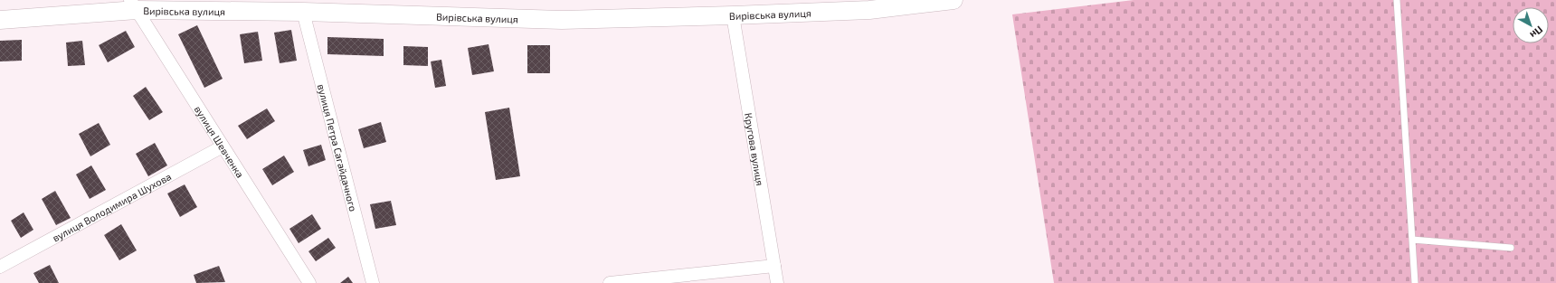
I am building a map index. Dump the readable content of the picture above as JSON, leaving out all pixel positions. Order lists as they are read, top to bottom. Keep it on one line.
{"streets":{"main road":["Вирівська вулиця"],"street":["вулиця Шевченка","вулиця Петра Сагайдачного","Кругова вулиця","вулиця Володимира Шухова"]},"crossings":[["Вирівська вулиця","вулиця Шевченка"],["Вирівська вулиця","вулиця Петра Сагайдачного"],["Вирівська вулиця","Кругова вулиця"],["вулиця Шевченка","вулиця Володимира Шухова"]],"north":"bottom right"}
